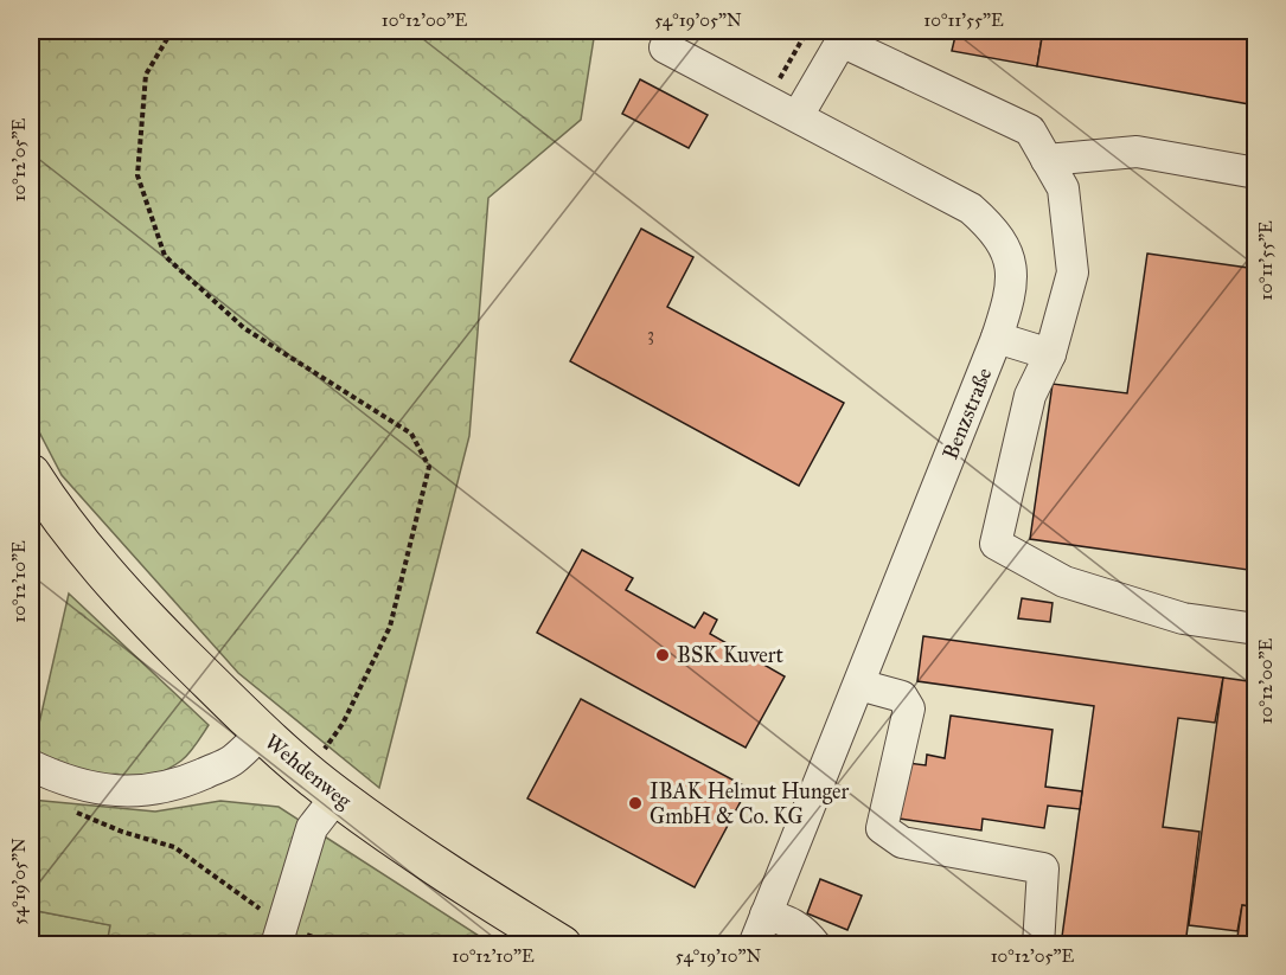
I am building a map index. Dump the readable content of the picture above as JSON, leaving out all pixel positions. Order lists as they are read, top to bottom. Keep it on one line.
{"streets":{"main road":["Wehdenweg"],"street":["Benzstraße"]},"places":["BSK Kuvert","IBAK Helmut Hunger GmbH & Co. KG"],"house_numbers":["3"],"coordinates":["10°12'00\"E","54°19'05\"N","10°11'55\"E","10°12'05\"E","10°12'10\"E","54°19'10\"N"]}
